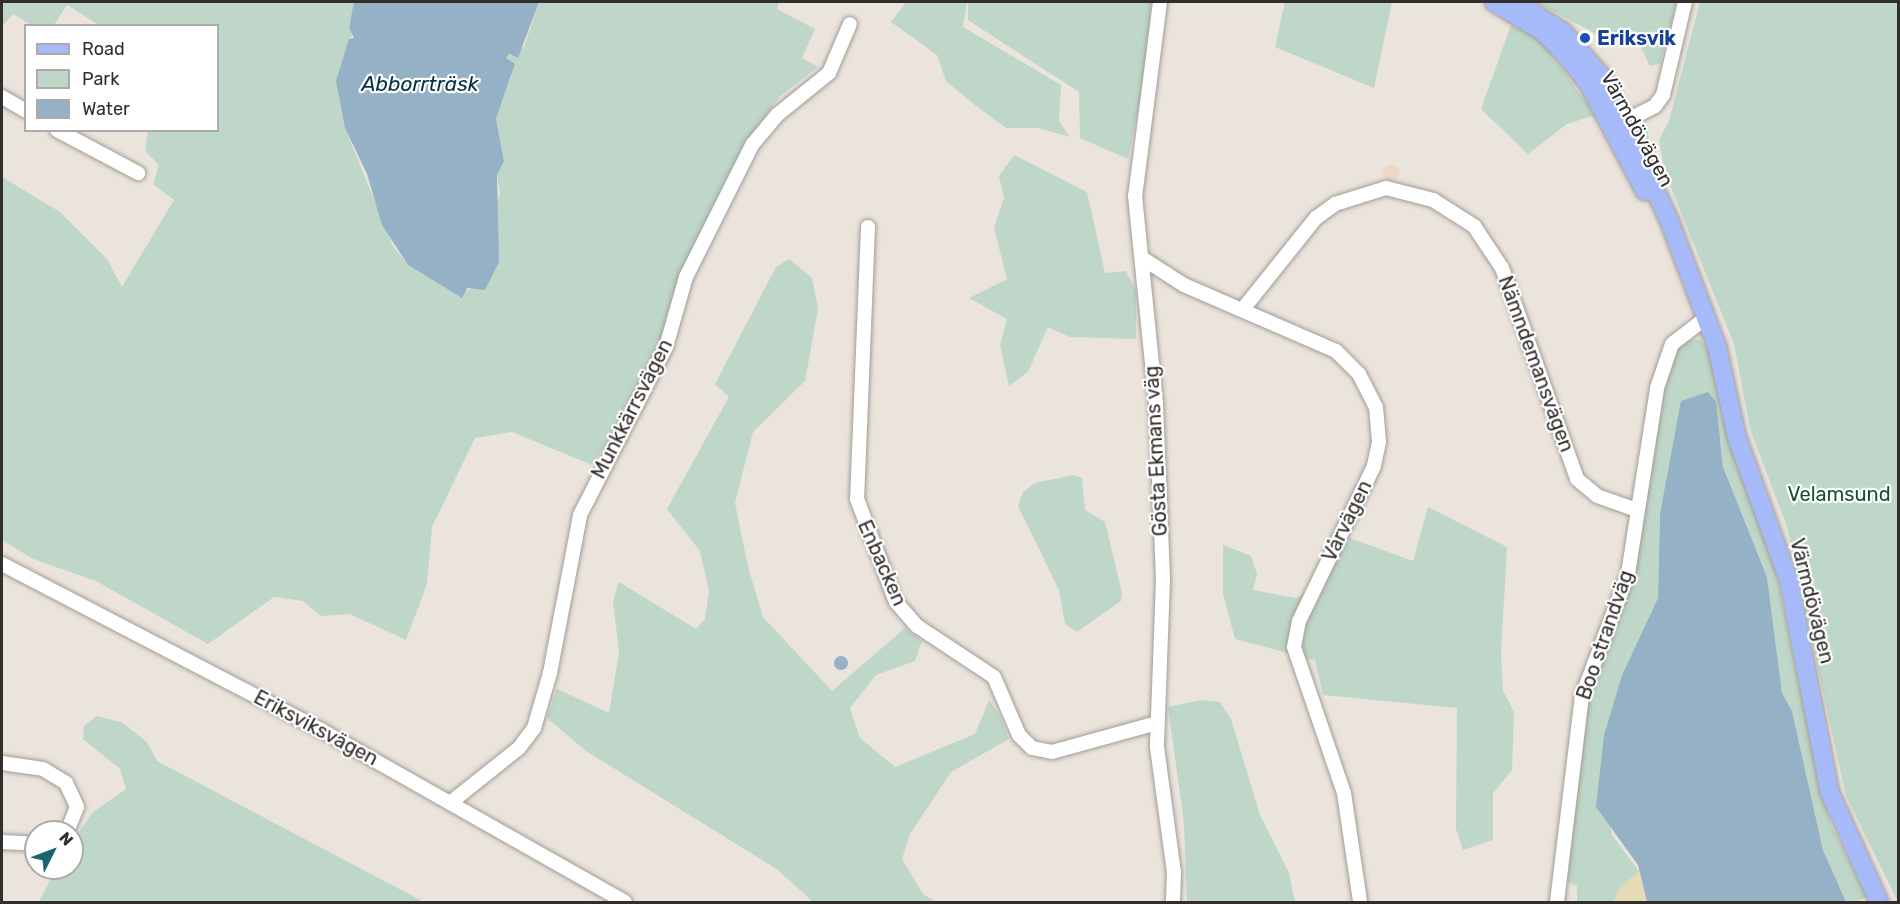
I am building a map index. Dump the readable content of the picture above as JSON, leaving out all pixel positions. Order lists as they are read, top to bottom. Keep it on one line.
{"streets":{"main road":["Värmdövägen"],"street":["Nämndemansvägen","Munkkärrsvägen","Gösta Ekmans väg","Vårvägen","Enbacken","Boo strandväg","Eriksviksvägen"]},"crossings":[["Värmdövägen","Boo strandväg"],["Nämndemansvägen","Vårvägen"],["Nämndemansvägen","Boo strandväg"],["Munkkärrsvägen","Eriksviksvägen"],["Gösta Ekmans väg","Vårvägen"],["Gösta Ekmans väg","Enbacken"]],"water":["Abborrträsk"],"parks":["Velamsund"],"places":["Eriksvik"],"legend":["Road","Park","Water"],"north":"top right"}
